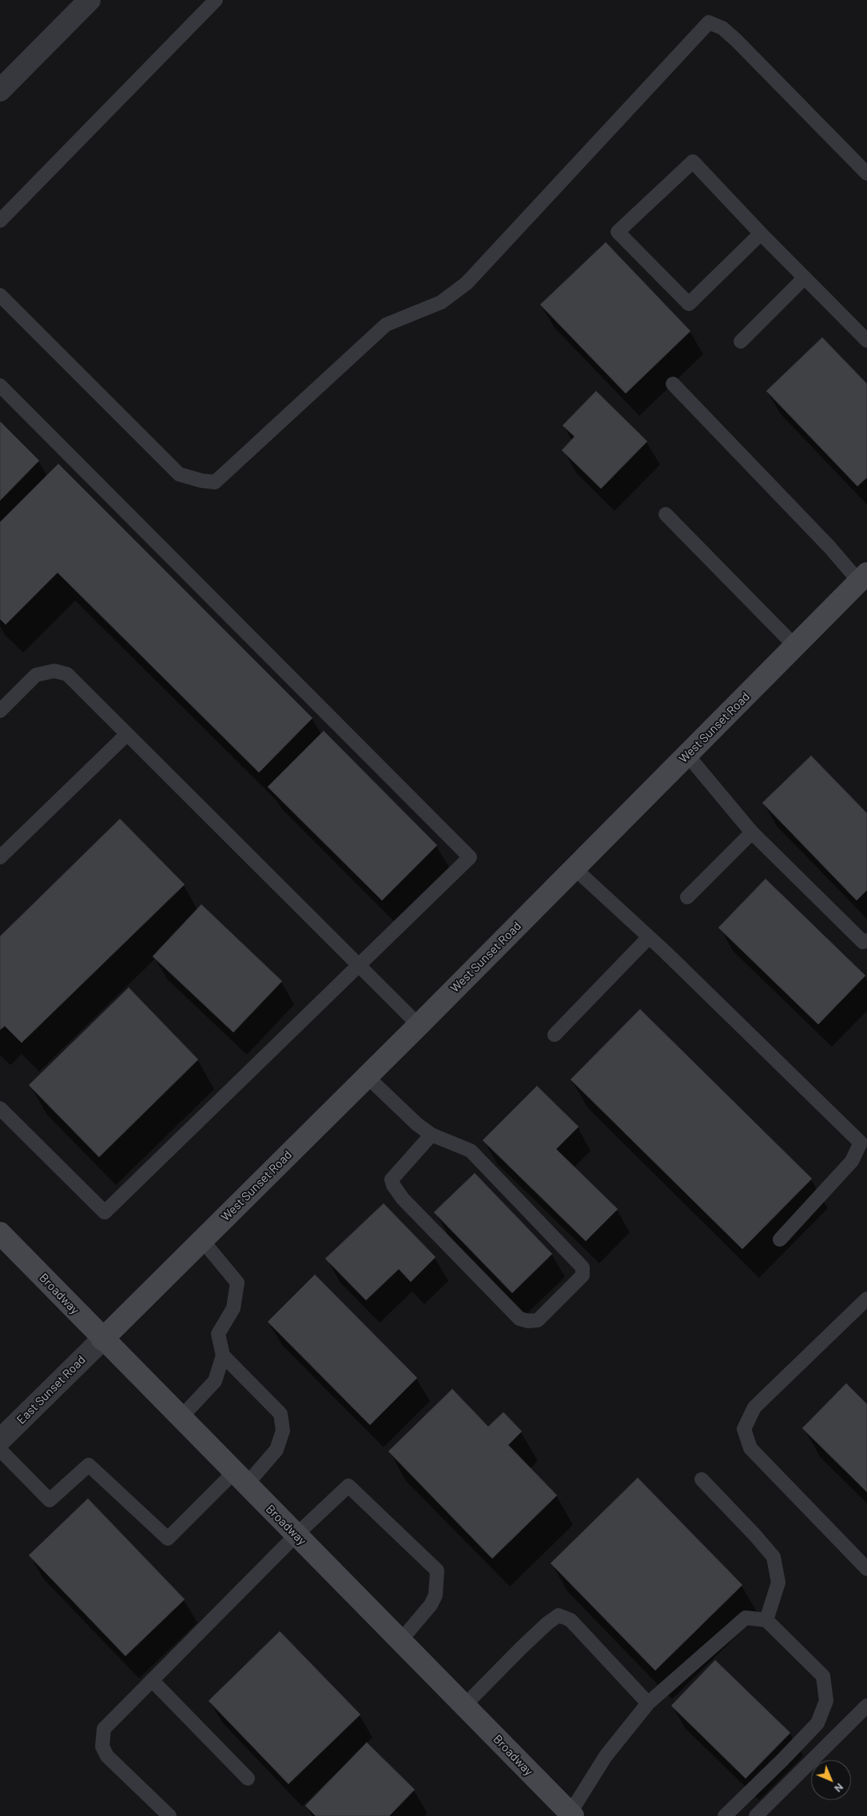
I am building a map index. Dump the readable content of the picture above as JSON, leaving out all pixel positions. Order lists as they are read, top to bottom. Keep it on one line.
{"streets":{"main road":["West Sunset Road","Broadway"],"street":["East Sunset Road"]},"crossings":[["West Sunset Road","Broadway"],["West Sunset Road","East Sunset Road"],["Broadway","East Sunset Road"]],"north":"bottom right"}
